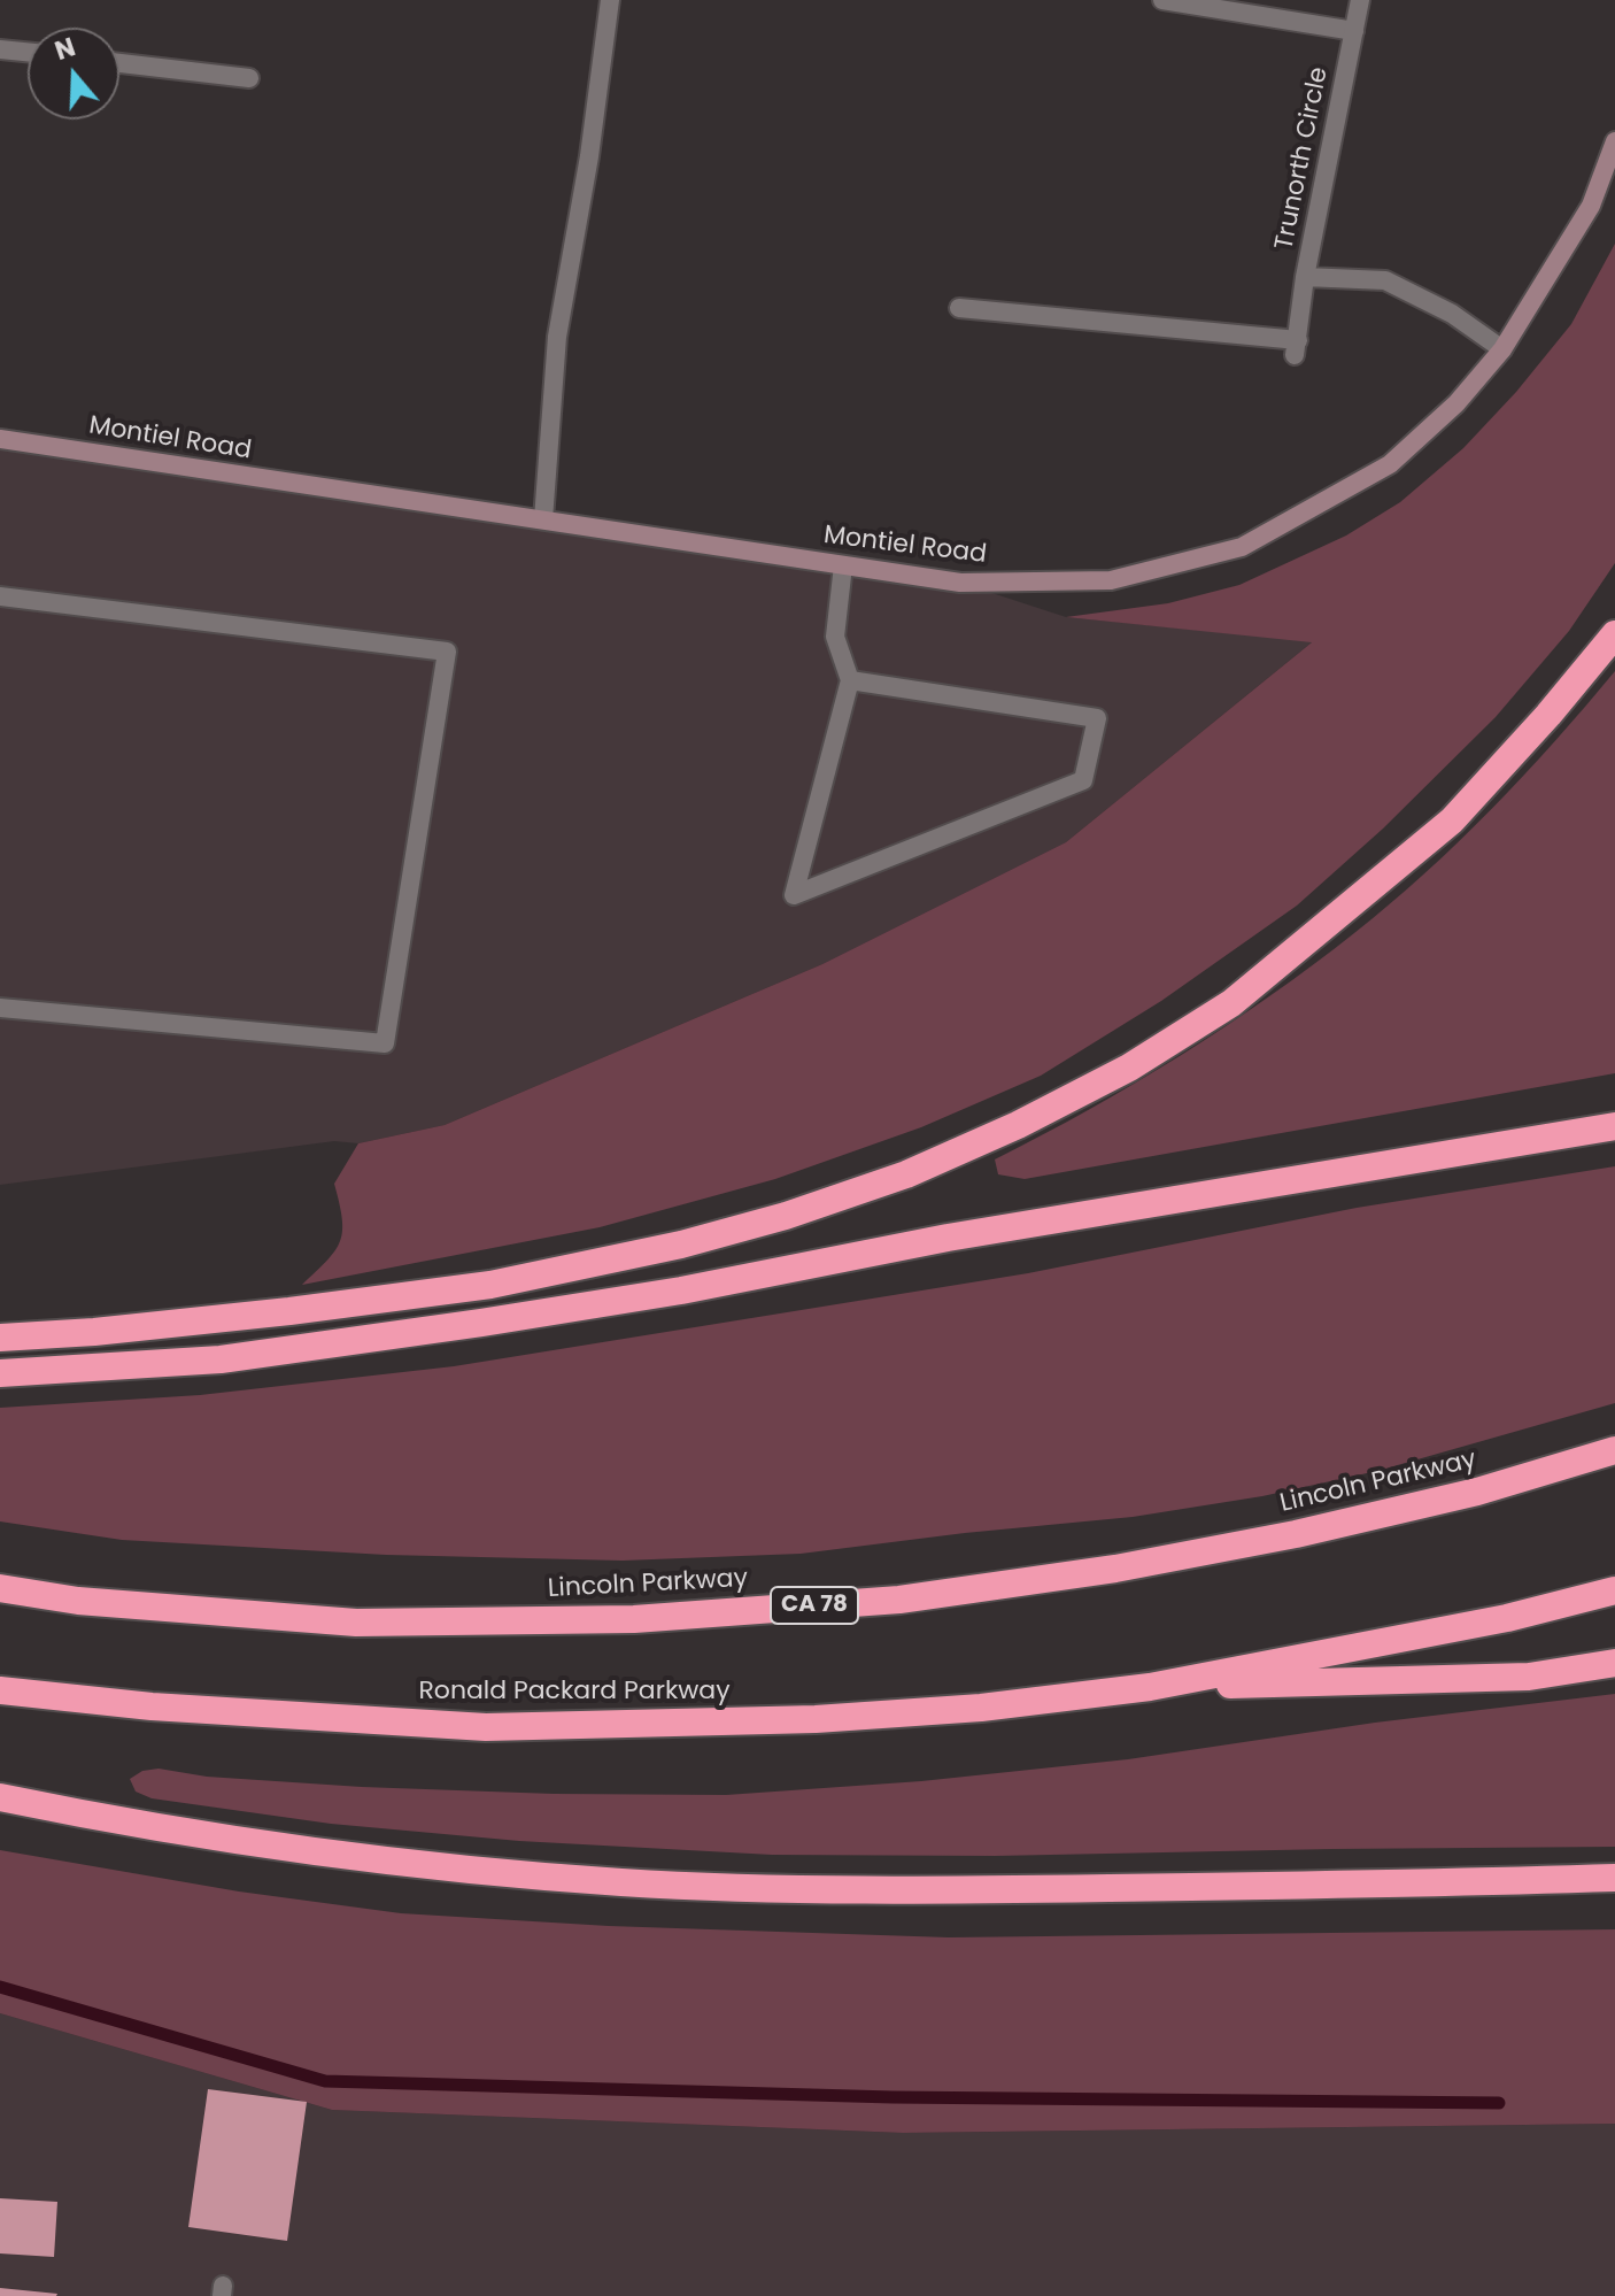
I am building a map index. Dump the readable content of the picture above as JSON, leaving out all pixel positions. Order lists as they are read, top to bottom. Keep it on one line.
{"streets":{"highway":["Lincoln Parkway","CA 78","Ronald Packard Parkway"],"street":["Trunorth Circle","Montiel Road"]},"crossings":[["Trunorth Circle","Montiel Road"]],"north":"top"}
